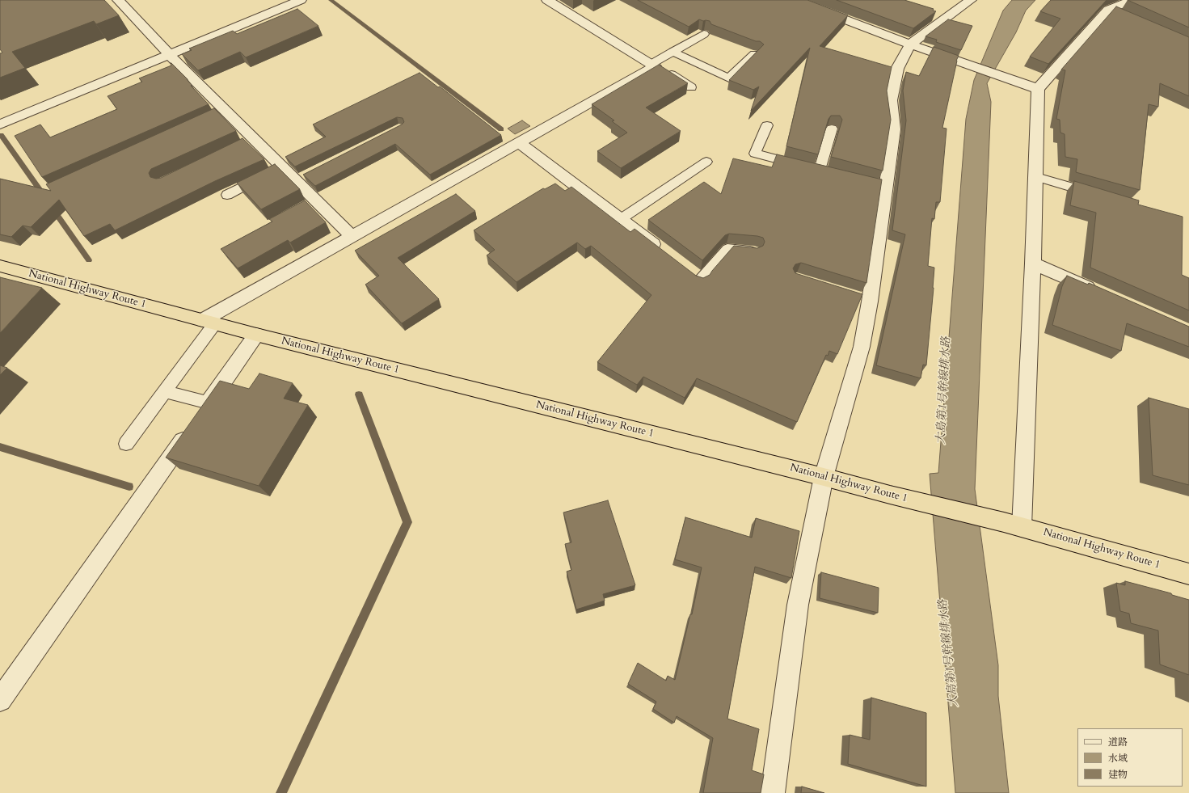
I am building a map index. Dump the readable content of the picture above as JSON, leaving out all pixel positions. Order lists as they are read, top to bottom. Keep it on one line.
{"streets":{"highway":["National Highway Route 1"]},"water":["大島第1号幹線排水路"],"legend":["道路","水域","建物"]}
